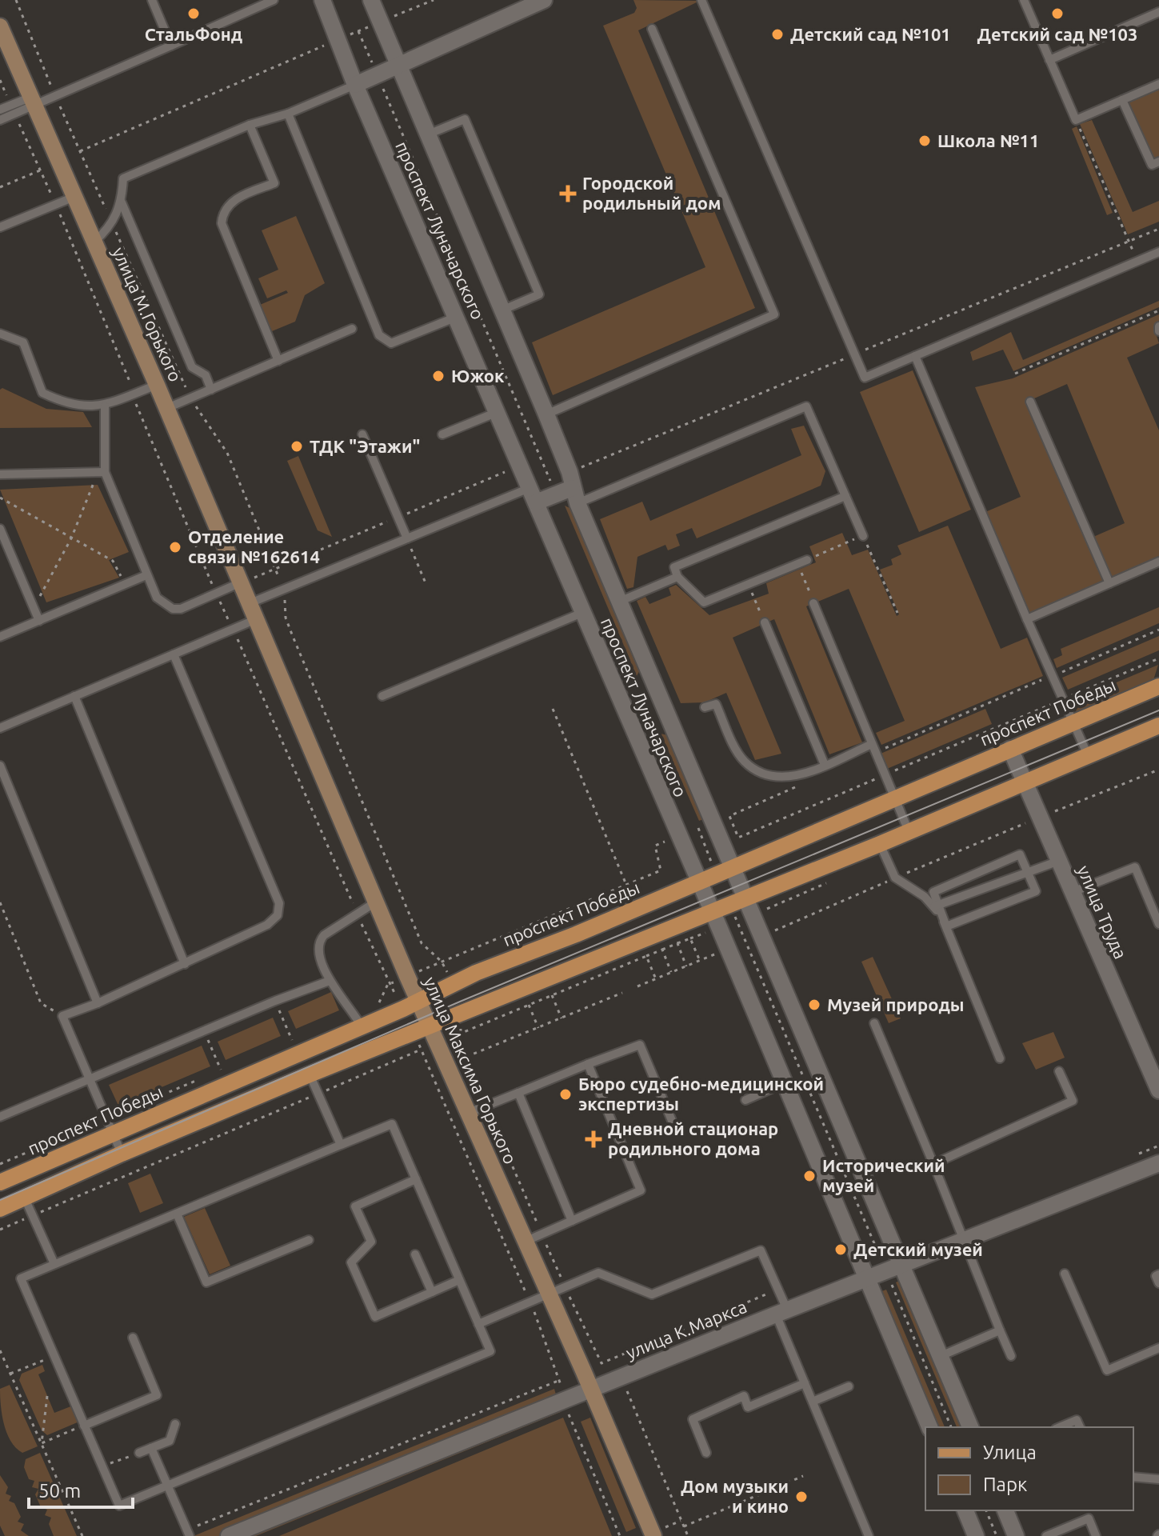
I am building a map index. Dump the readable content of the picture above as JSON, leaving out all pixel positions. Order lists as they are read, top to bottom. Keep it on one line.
{"streets":{"main road":["проспект Победы"],"street":["проспект Луначарского","улица М.Горького","улица Труда","улица Максима Горького","улица К.Маркса"]},"crossings":[["проспект Луначарского","проспект Победы"],["проспект Луначарского","улица К.Маркса"],["улица М.Горького","улица Максима Горького"],["проспект Победы","улица Труда"],["проспект Победы","улица Максима Горького"],["улица Максима Горького","улица К.Маркса"]],"places":{"other":["СтальФонд","Детский сад №103","Детский сад №101","Школа №11","Южок","ТДК \"Этажи\"","Отделение связи №162614","Музей природы","Бюро судебно-медицинской экспертизы","Исторический музей","Детский музей","Дом музыки и кино"],"health":["Городской родильный дом","Дневной стационар родильного дома"]},"legend":["Улица","Парк"],"scale_bar":"50 m"}
